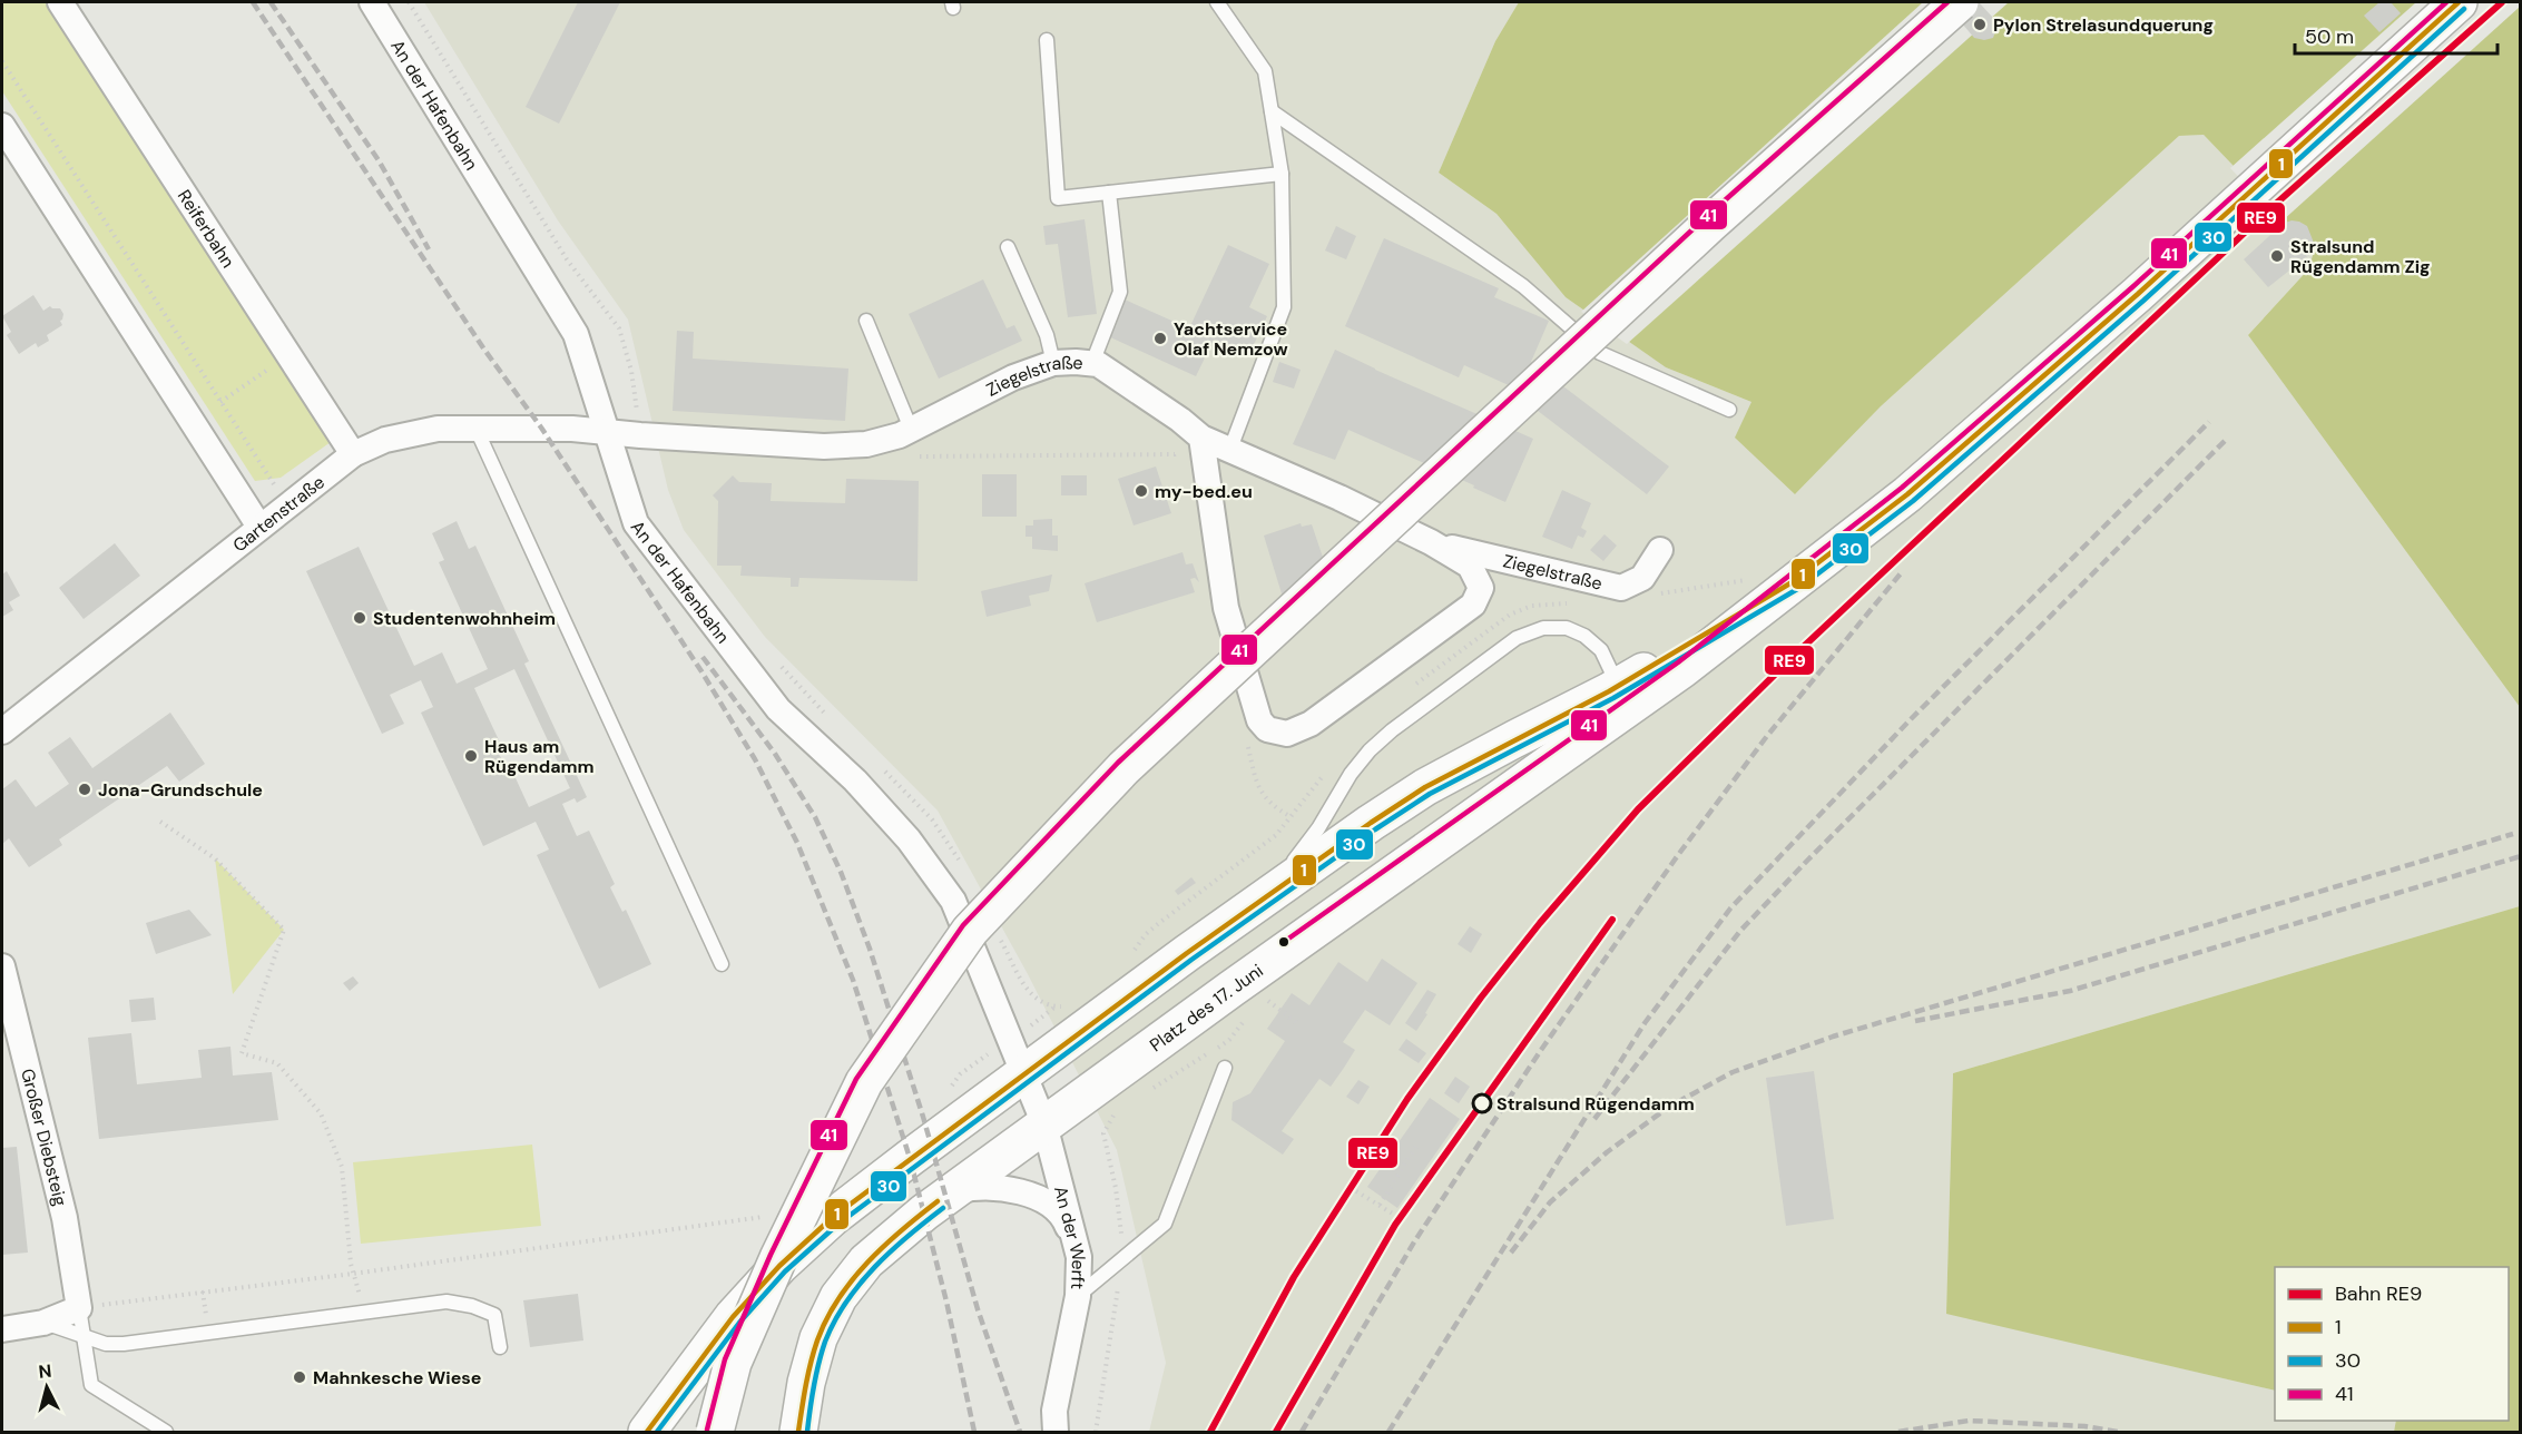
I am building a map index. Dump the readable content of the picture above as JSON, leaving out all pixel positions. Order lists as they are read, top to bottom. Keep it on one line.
{"streets":{"main road":["Platz des 17. Juni"],"street":["An der Hafenbahn","Reiferbahn","Ziegelstraße","Gartenstraße","Großer Diebsteig","An der Werft"]},"crossings":[["An der Hafenbahn","Ziegelstraße"],["An der Hafenbahn","Gartenstraße"],["An der Hafenbahn","Platz des 17. Juni"],["An der Hafenbahn","An der Werft"],["Reiferbahn","Gartenstraße"],["Ziegelstraße","Gartenstraße"],["Platz des 17. Juni","An der Werft"]],"places":["Pylon Strelasundquerung","Stralsund Rügendamm Zig","Yachtservice Olaf Nemzow","my-bed.eu","Studentenwohnheim","Haus am Rügendamm","Jona-Grundschule","Stralsund Rügendamm","Mahnkesche Wiese"],"lines":["rail line RE9","transit line 1","transit line 41","transit line 30"],"legend":["Bahn RE9","1","30","41"],"scale_bar":"50 m","north":"top"}
